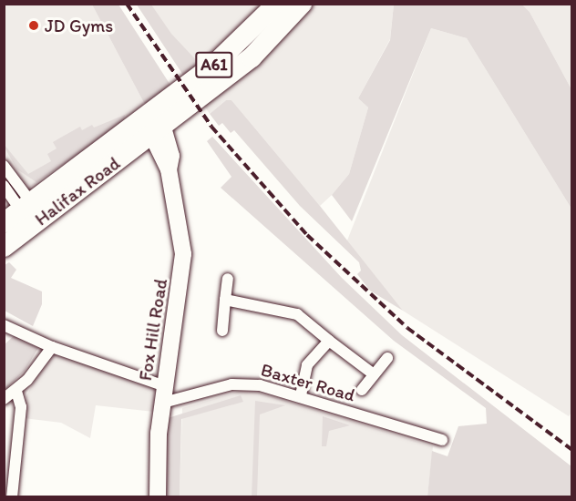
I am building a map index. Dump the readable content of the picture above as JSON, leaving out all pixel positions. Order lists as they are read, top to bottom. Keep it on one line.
{"streets":{"highway":["A61","Halifax Road"],"street":["Fox Hill Road","Baxter Road"]},"crossings":[["A61","Halifax Road"],["A61","Fox Hill Road"],["Halifax Road","Fox Hill Road"],["Fox Hill Road","Baxter Road"]],"places":["JD Gyms"]}
